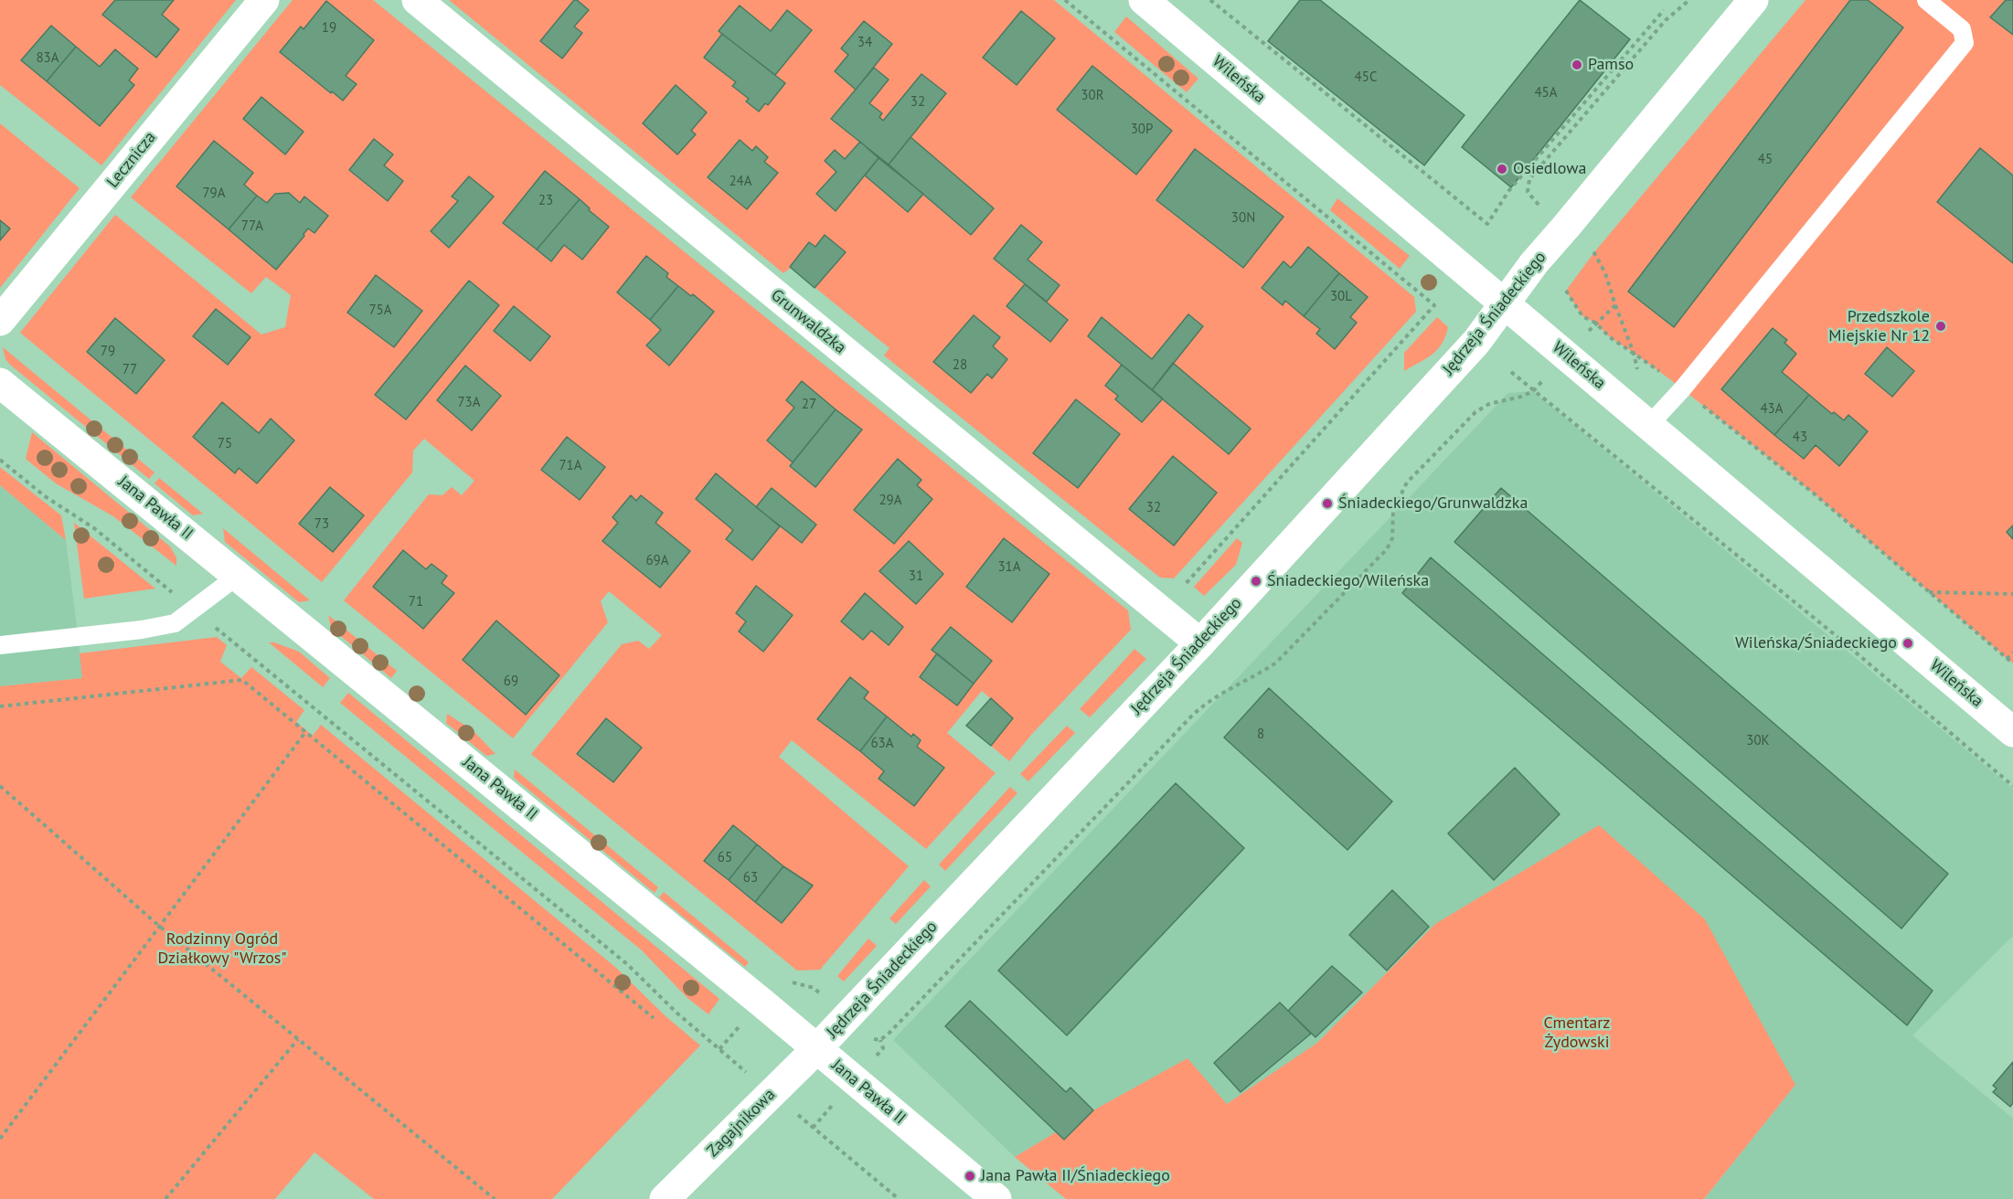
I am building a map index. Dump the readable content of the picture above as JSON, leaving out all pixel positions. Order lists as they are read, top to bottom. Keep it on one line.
{"streets":{"street":["Wileńska","Lecznicza","Jędrzeja Śniadeckiego","Grunwaldzka","Jana Pawła II","Zagajnikowa"]},"crossings":[["Wileńska","Jędrzeja Śniadeckiego"],["Jędrzeja Śniadeckiego","Grunwaldzka"],["Jędrzeja Śniadeckiego","Jana Pawła II"],["Jędrzeja Śniadeckiego","Zagajnikowa"],["Jana Pawła II","Zagajnikowa"]],"parks":["Rodzinny Ogród Działkowy \"Wrzos\"","Cmentarz Żydowski"],"places":["Pamso","Osiedlowa","Przedszkole Miejskie Nr 12","Śniadeckiego/Grunwaldzka","Śniadeckiego/Wileńska","Wileńska/Śniadeckiego","Jana Pawła II/Śniadeckiego"],"house_numbers":["19","34","83A","45C","45A","30R","32","30P","45","24A","79A","23","30N","77A","30L","75A","79","28","77","73A","27","43A","43","75","71A","29A","32","73","69A","31A","31","71","69","8","30K","63A","65","63"]}
